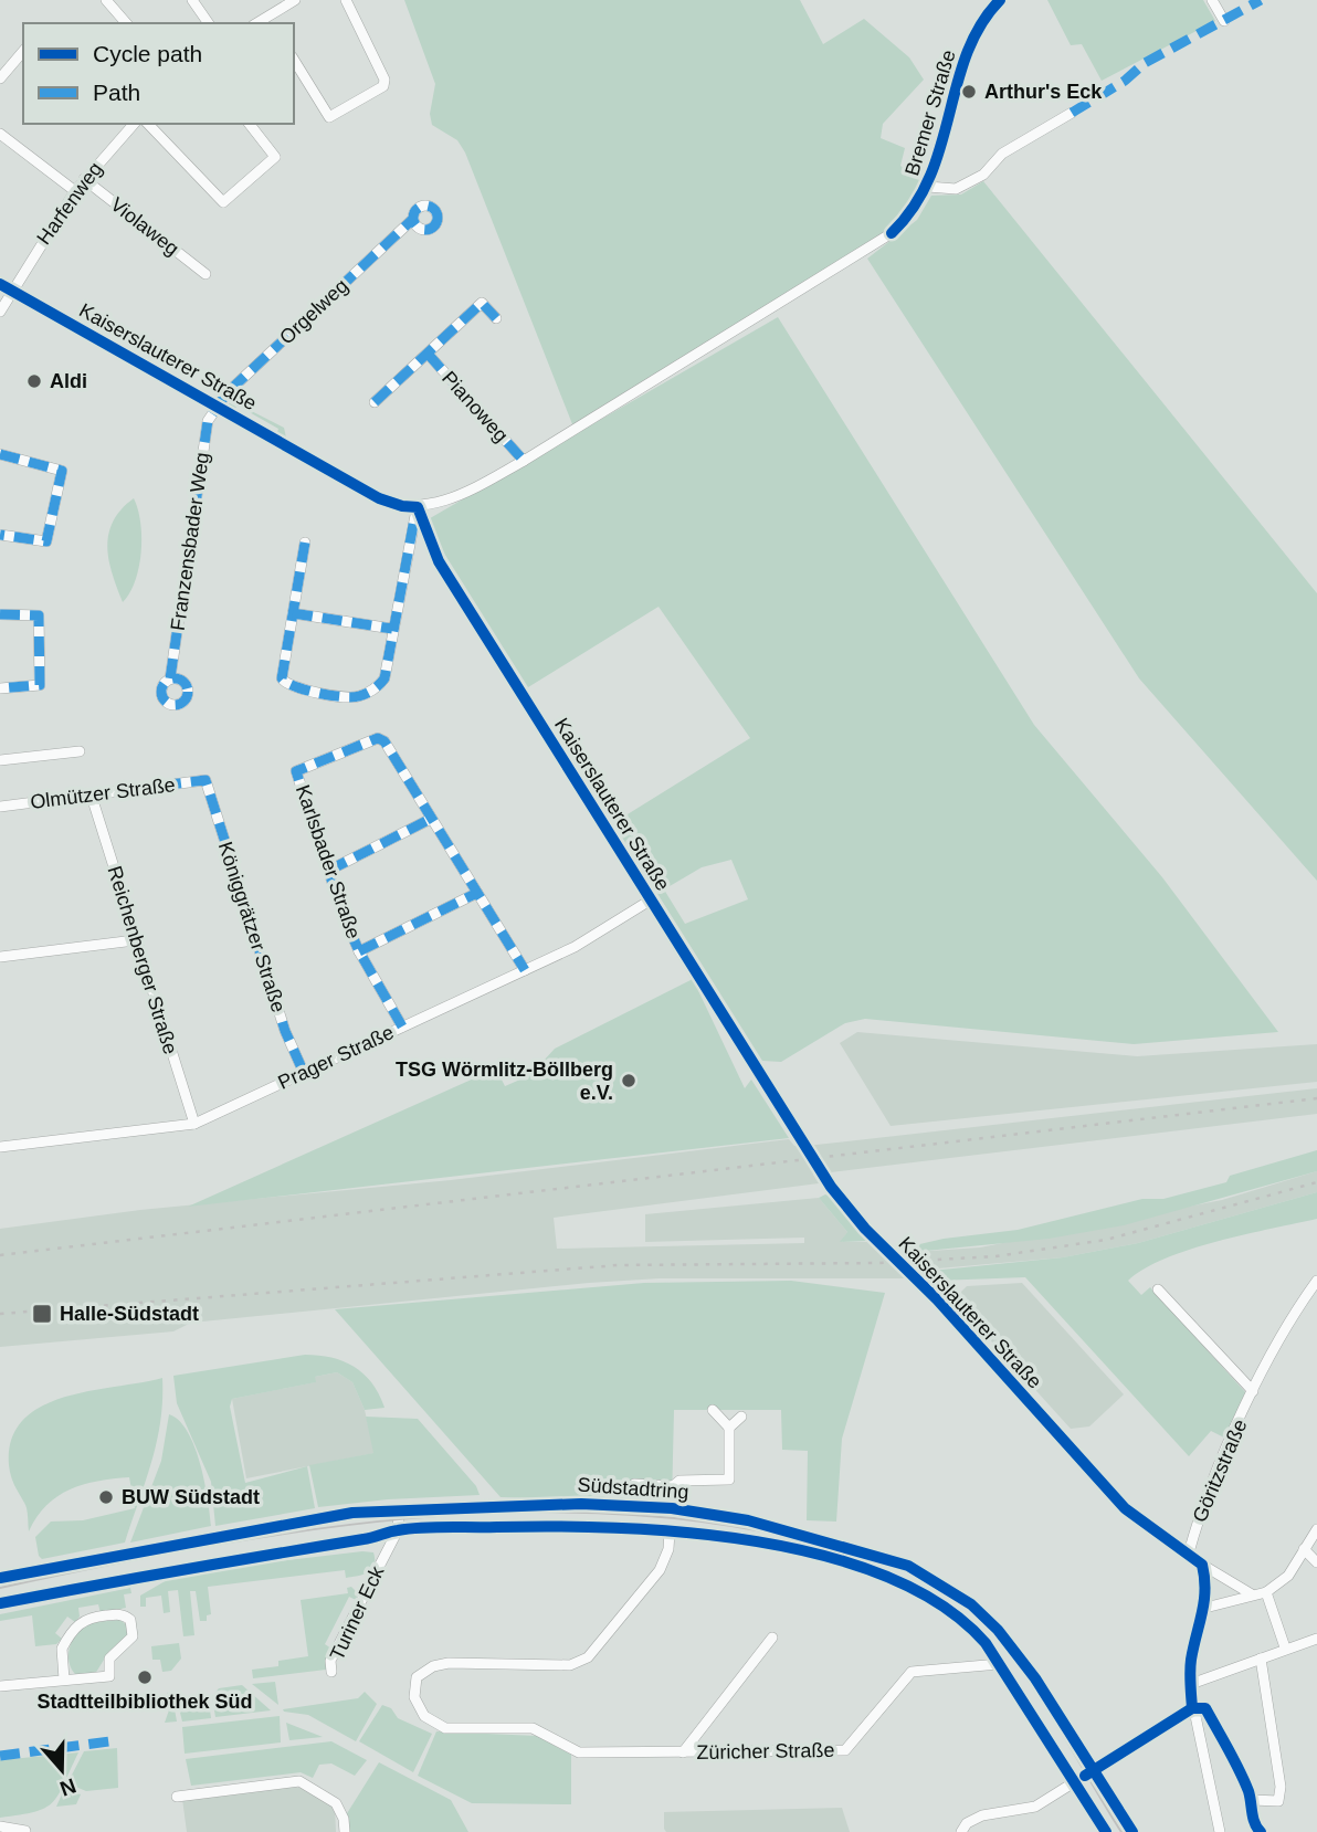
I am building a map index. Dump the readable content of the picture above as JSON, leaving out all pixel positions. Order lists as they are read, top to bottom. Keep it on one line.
{"streets":{"street":["Bremer Straße","Harfenweg","Violaweg","Orgelweg","Kaiserslauterer Straße","Pianoweg","Franzensbader Weg","Olmützer Straße","Karlsbader Straße","Königgrätzer Straße","Reichenberger Straße","Prager Straße","Göritzstraße","Südstadtring","Turiner Eck","Züricher Straße"]},"crossings":[["Bremer Straße","Kaiserslauterer Straße"],["Bremer Straße","Pianoweg"],["Harfenweg","Violaweg"],["Harfenweg","Kaiserslauterer Straße"],["Orgelweg","Kaiserslauterer Straße"],["Orgelweg","Franzensbader Weg"],["Kaiserslauterer Straße","Franzensbader Weg"],["Kaiserslauterer Straße","Prager Straße"],["Kaiserslauterer Straße","Göritzstraße"],["Olmützer Straße","Königgrätzer Straße"],["Olmützer Straße","Reichenberger Straße"],["Karlsbader Straße","Prager Straße"],["Königgrätzer Straße","Prager Straße"],["Reichenberger Straße","Prager Straße"],["Südstadtring","Turiner Eck"],["Südstadtring","Züricher Straße"]],"places":{"other":["Arthur's Eck","Aldi","TSG Wörmlitz-Böllberg e.V.","BUW Südstadt","Stadtteilbibliothek Süd"],"transit":["Halle-Südstadt"]},"legend":["Cycle path","Path"],"north":"bottom"}
